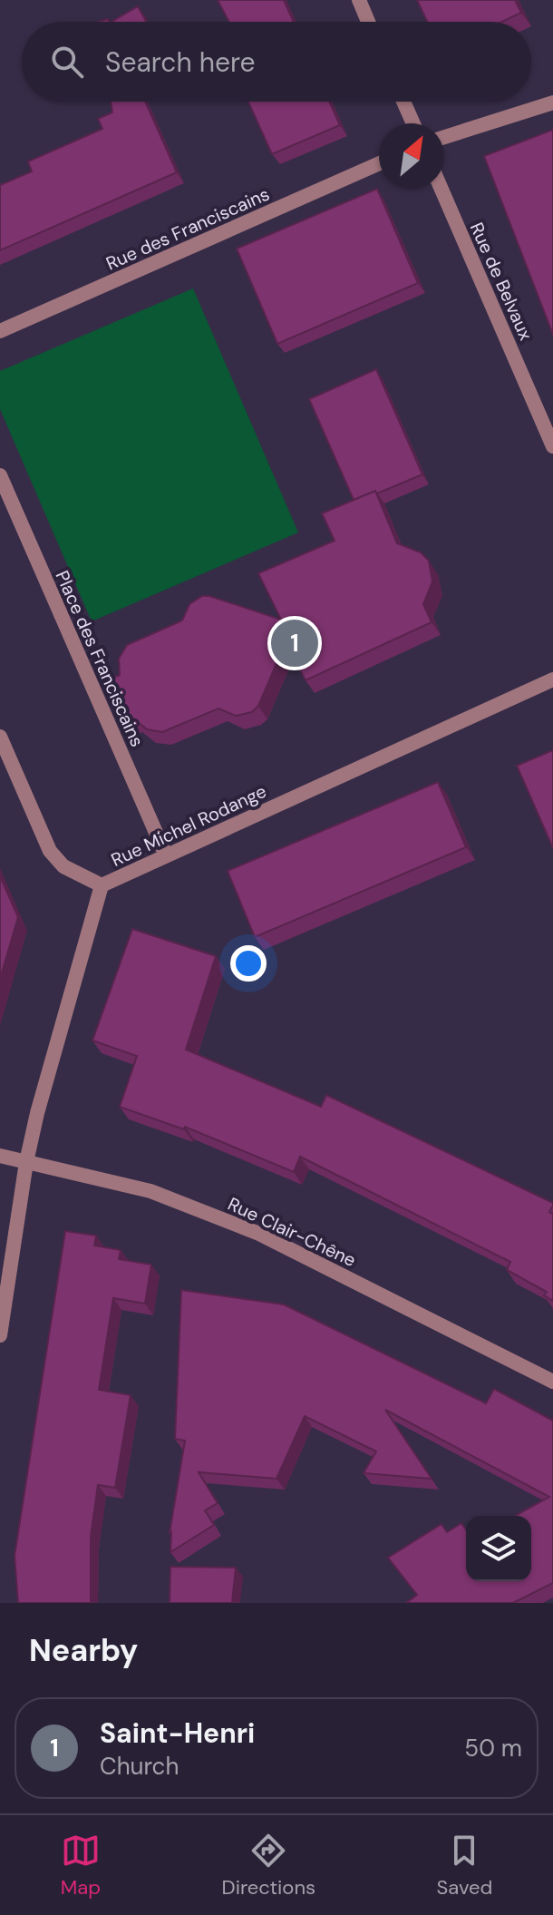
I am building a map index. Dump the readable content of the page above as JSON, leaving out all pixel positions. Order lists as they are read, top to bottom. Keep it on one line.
{"streets":{"street":["Rue des Franciscains","Rue de Belvaux","Place des Franciscains","Rue Michel Rodange","Rue Clair-Chêne"]},"crossings":[["Place des Franciscains","Rue Michel Rodange"],["Rue Michel Rodange","Rue Clair-Chêne"]],"north":"top right","page":{"search":"Search here","pins":"1","heading":"Nearby","list":[{"mark":"1","name":"Saint-Henri","note":"Church","value":"50 m"}],"nav":["Map","Directions","Saved"]}}
